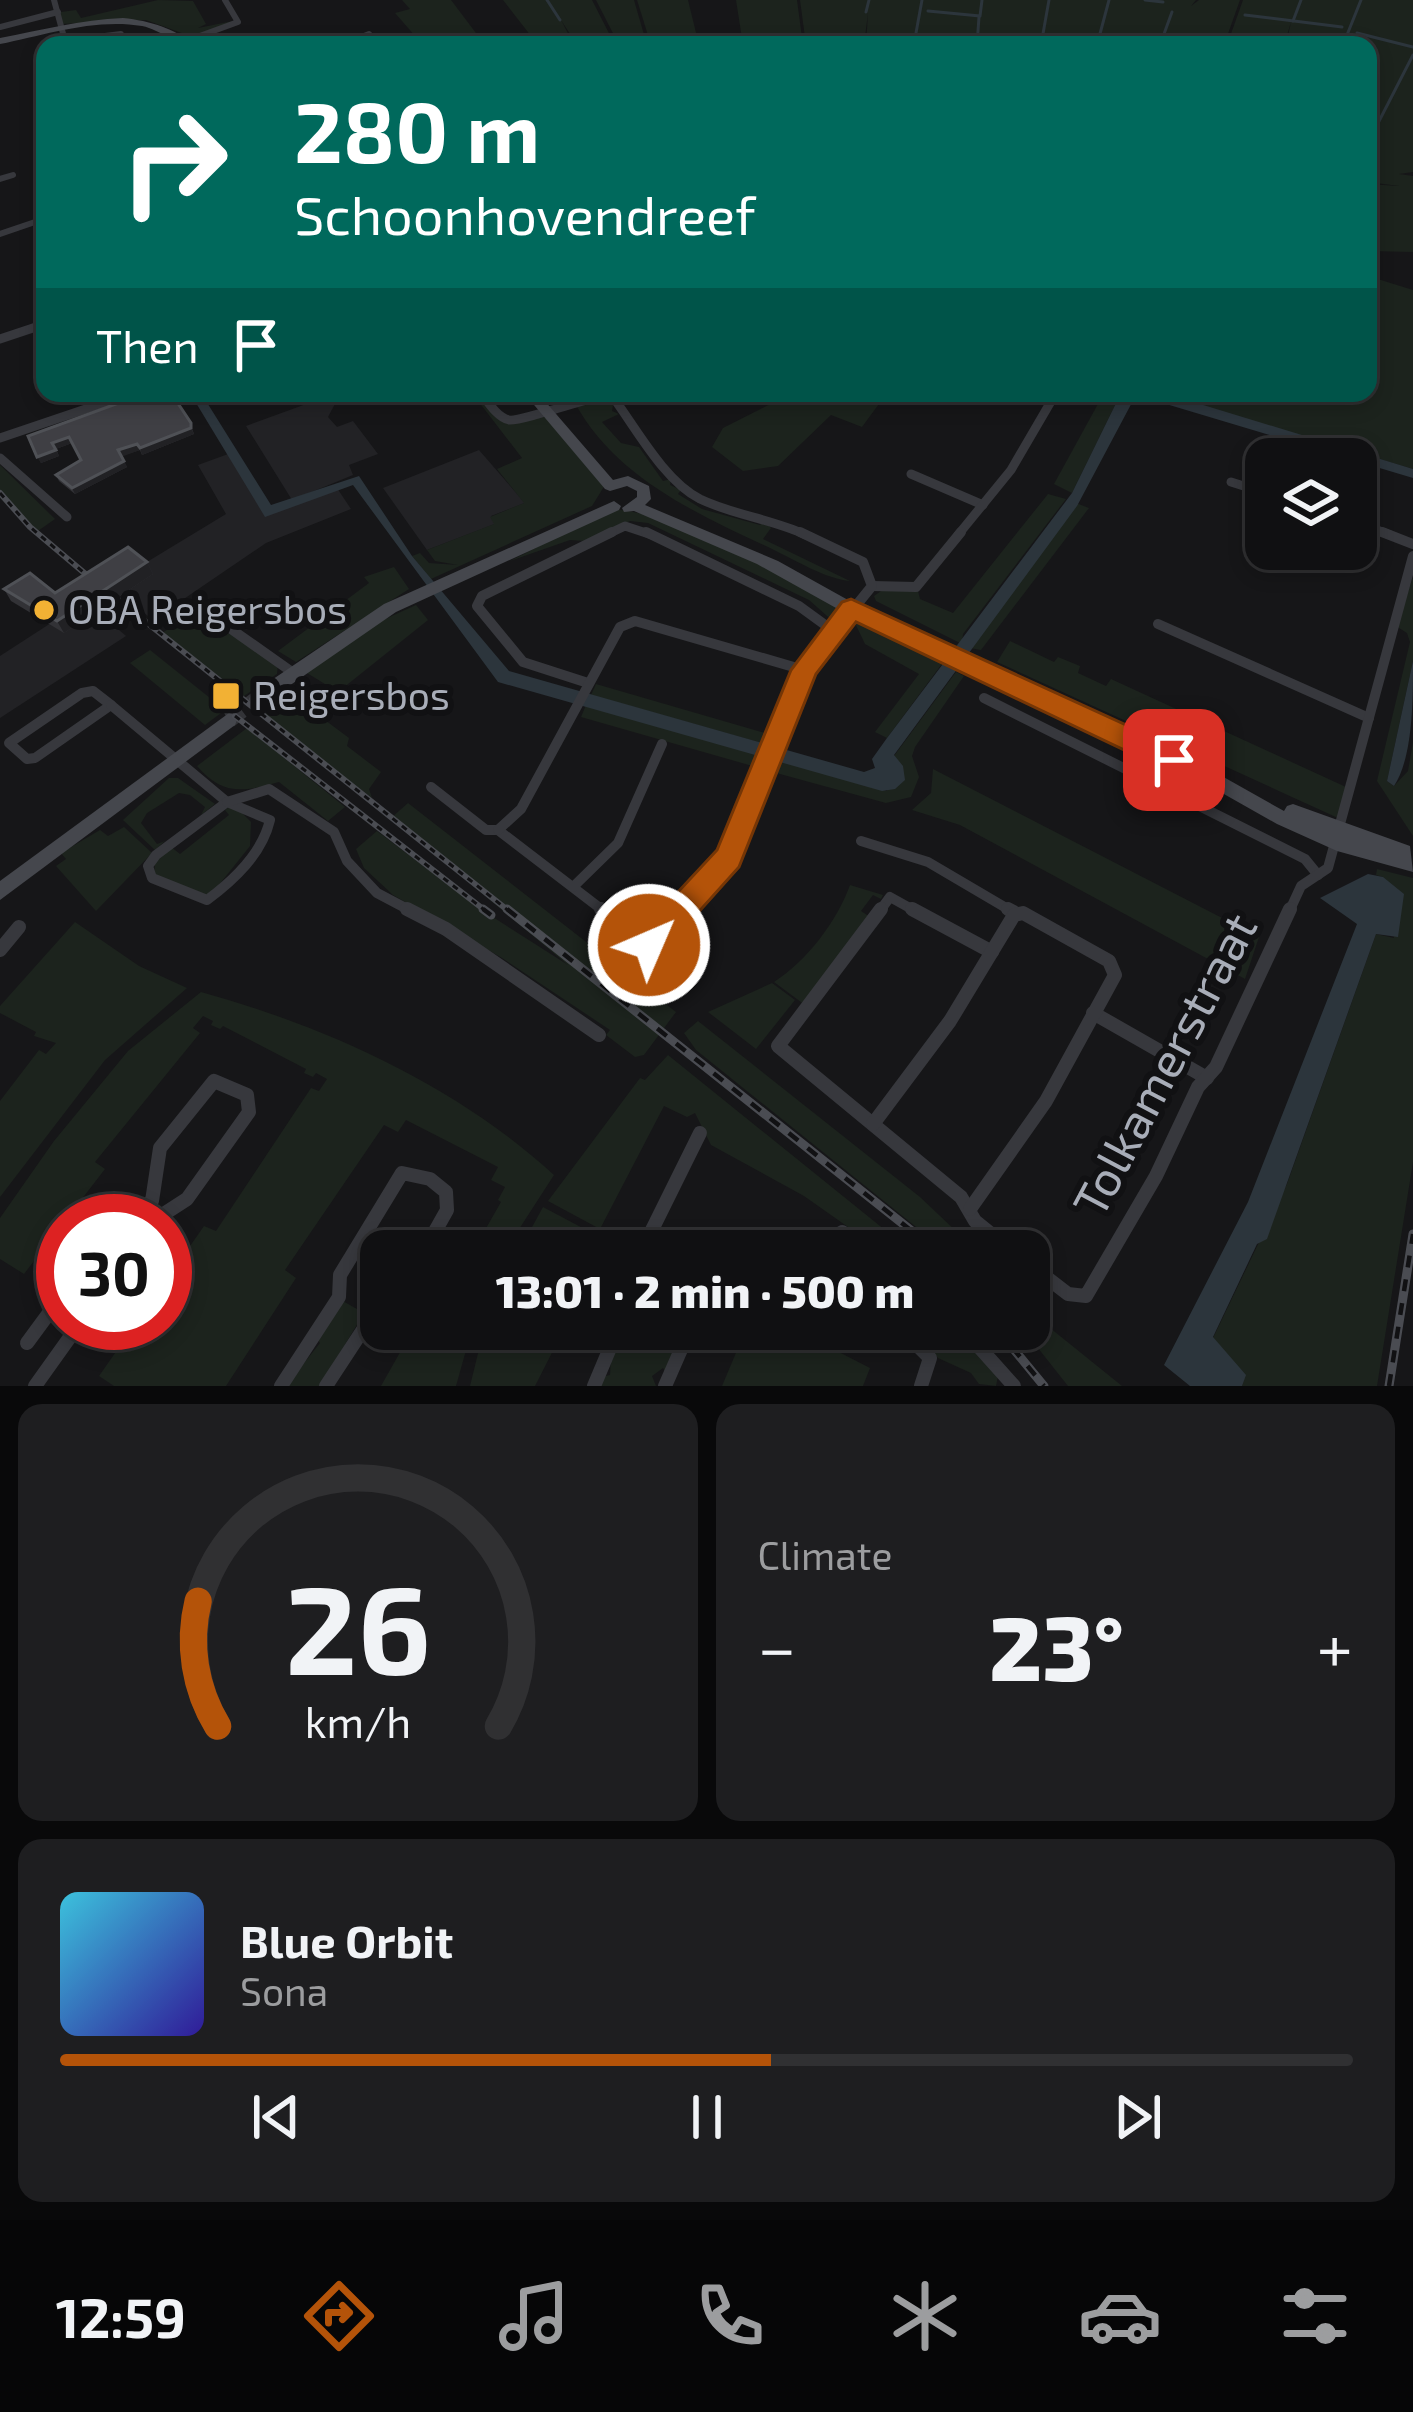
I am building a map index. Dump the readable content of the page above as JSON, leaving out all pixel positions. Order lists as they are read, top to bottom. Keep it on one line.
{"streets":{"street":["Tolkamerstraat"]},"places":{"other":["OBA Reigersbos"],"transit":["Reigersbos"]},"page":{"turn":["280 m","Schoonhovendreef"],"then":"Then","limit":"30","trip":"13:01 · 2 min · 500 m","tile":"Climate","heat":["−","23°","+"],"song":["Blue Orbit","Sona"],"tabs":"12:59","gauge":["26","km/h"]}}
